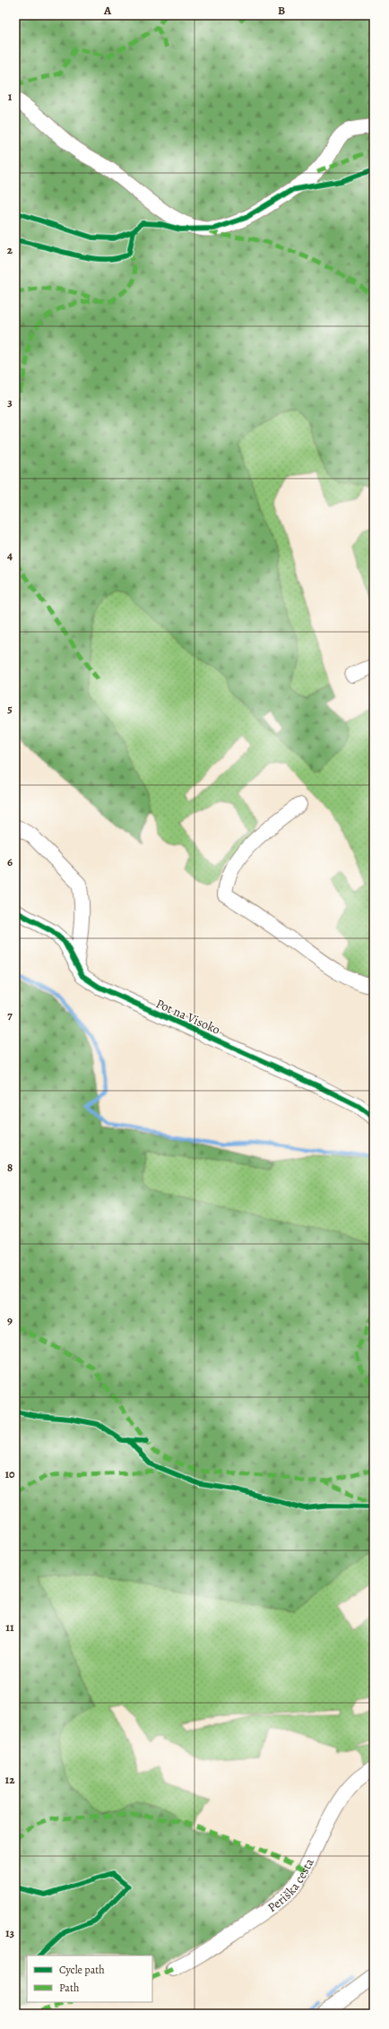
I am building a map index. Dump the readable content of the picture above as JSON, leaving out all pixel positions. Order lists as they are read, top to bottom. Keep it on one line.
{"streets":{"street":["Pot na Visoko","Periška cesta"]},"legend":["Cycle path","Path"],"grid":{"columns":["A","B"],"rows":["1","2","3","4","5","6","7","8","9","10","11","12","13"]}}
